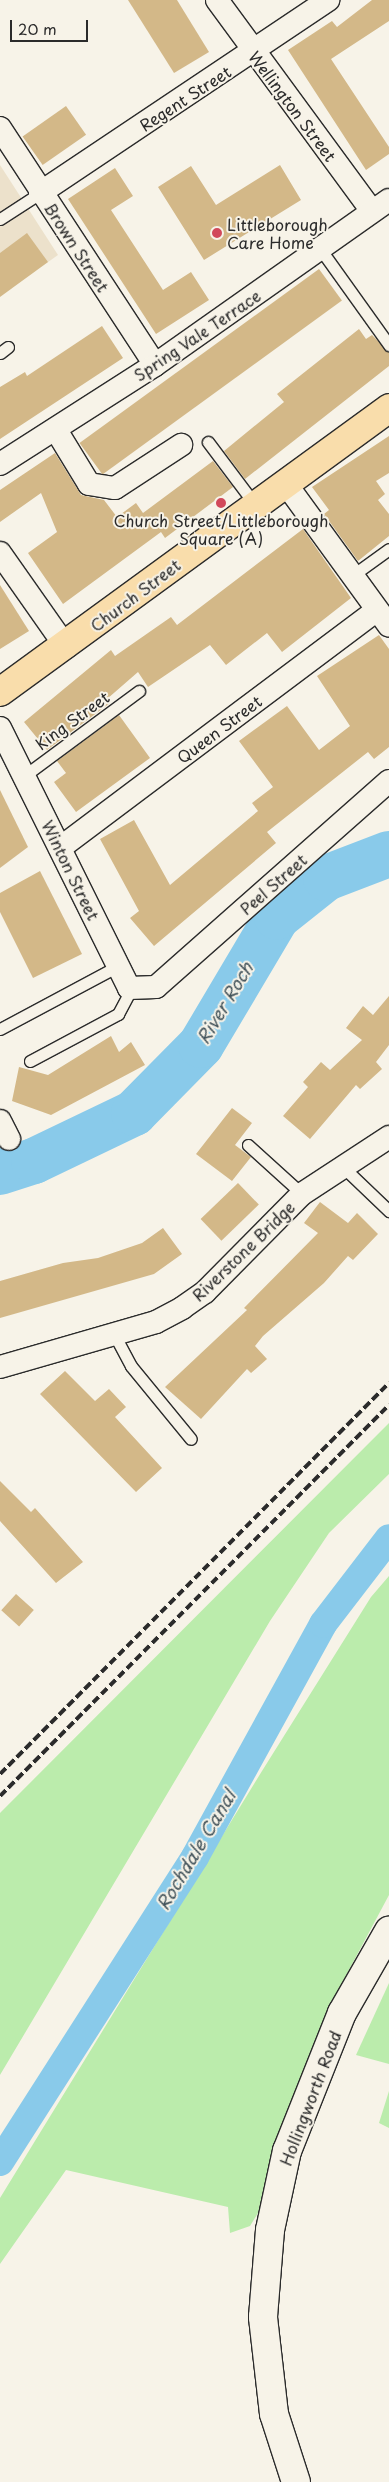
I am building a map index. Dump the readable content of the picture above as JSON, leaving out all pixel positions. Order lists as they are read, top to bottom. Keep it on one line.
{"streets":{"highway":["Church Street"],"main road":["Hollingworth Road"],"street":["Regent Street","Wellington Street","Brown Street","Spring Vale Terrace","Queen Street","Winton Street","Peel Street","Riverstone Bridge"],"lane":["King Street"]},"crossings":[["Regent Street","Wellington Street"],["Regent Street","Brown Street"],["Wellington Street","Spring Vale Terrace"],["Brown Street","Spring Vale Terrace"],["King Street","Winton Street"],["Queen Street","Winton Street"],["Winton Street","Peel Street"]],"water":["River Roch","Rochdale Canal"],"places":["Littleborough Care Home","Church Street/Littleborough Square (A)"],"scale_bar":"20 m"}
